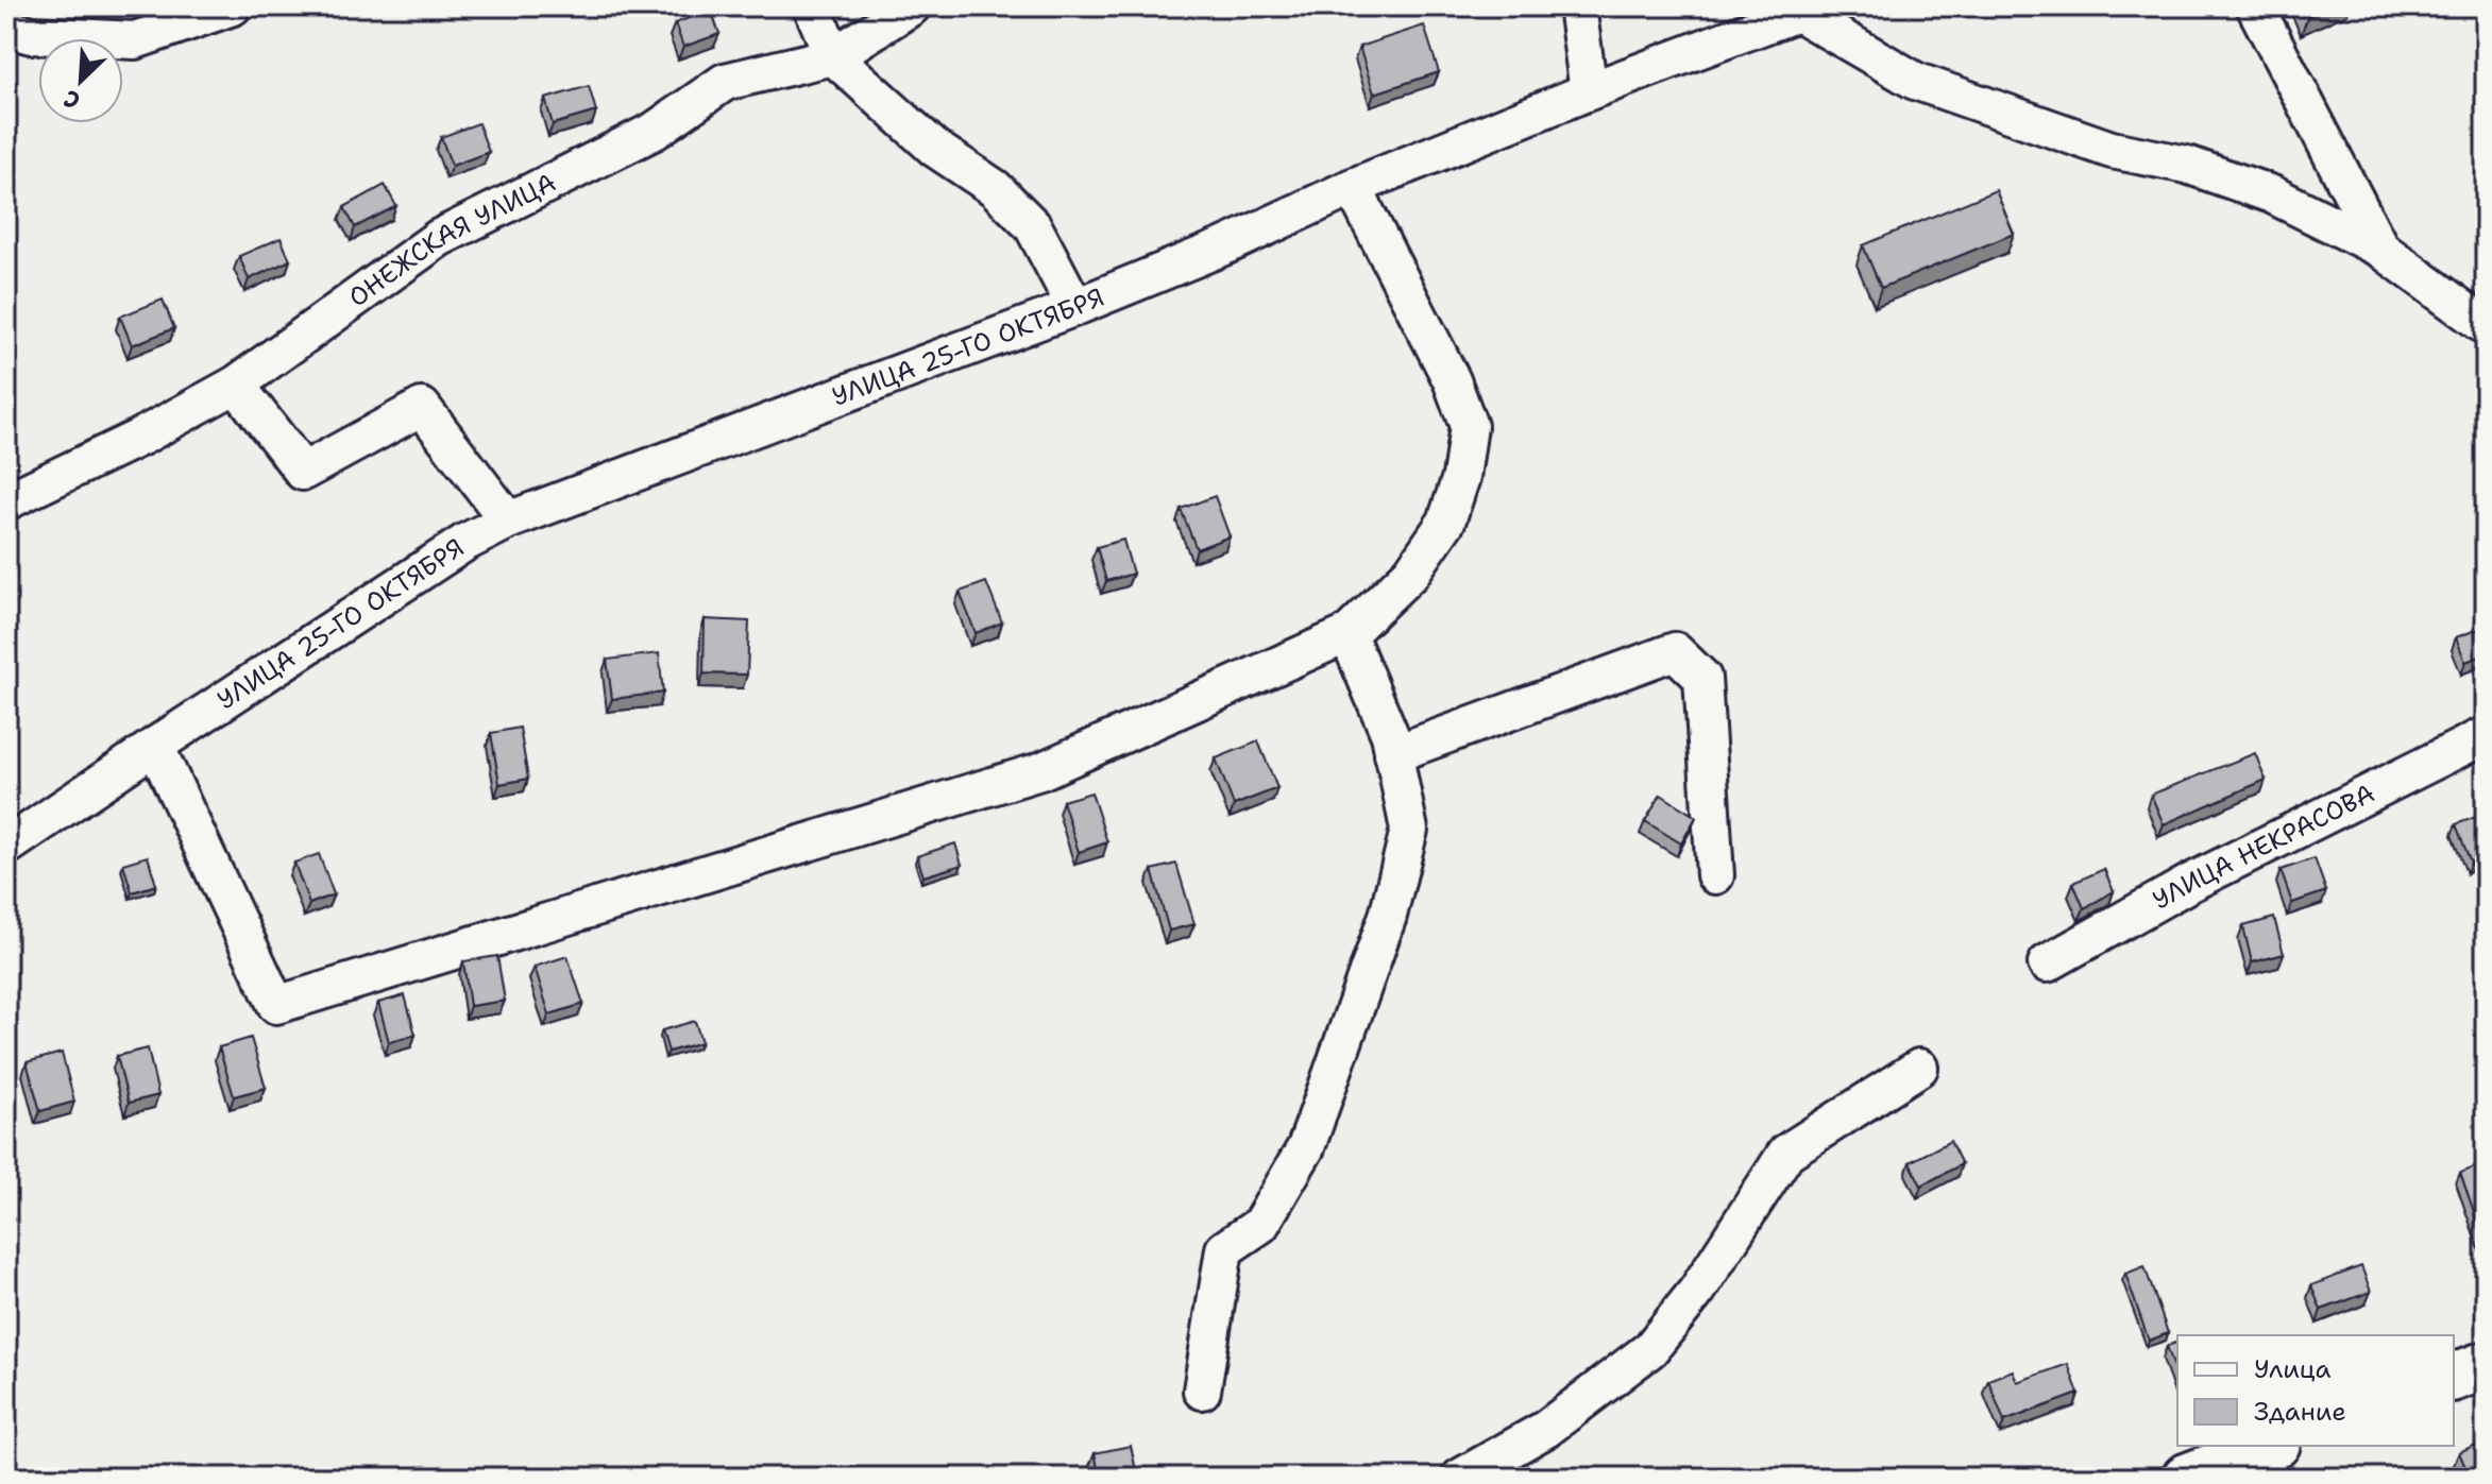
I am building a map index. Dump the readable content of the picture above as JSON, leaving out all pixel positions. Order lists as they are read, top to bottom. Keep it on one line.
{"streets":{"street":["ОНЕЖСКАЯ УЛИЦА","УЛИЦА 25-ГО ОКТЯБРЯ","УЛИЦА НЕКРАСОВА"]},"legend":["Улица","Здание"],"north":"bottom left"}
